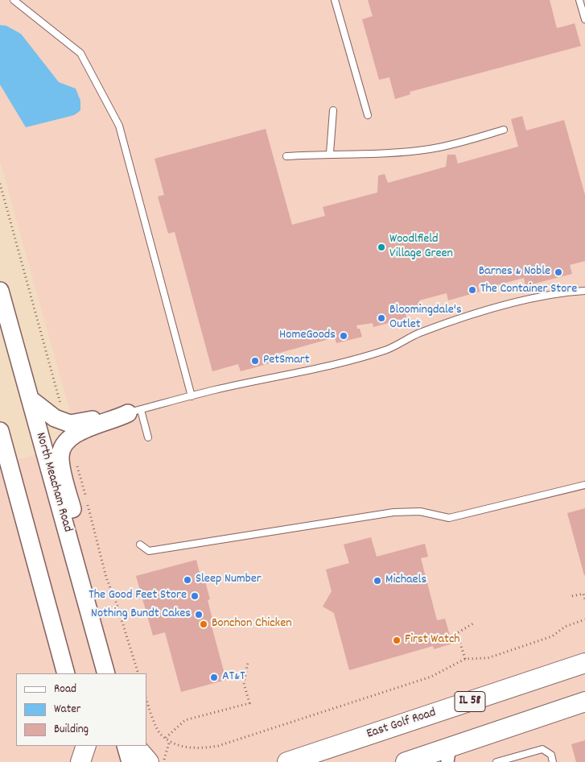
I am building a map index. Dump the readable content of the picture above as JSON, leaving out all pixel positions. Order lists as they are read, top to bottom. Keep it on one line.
{"streets":{"main road":["North Meacham Road","IL 58","East Golf Road"]},"places":["Woodlfield Village Green","Barnes & Noble","The Container Store","Bloomingdale's Outlet","HomeGoods","PetSmart","Sleep Number","Michaels","The Good Feet Store","Nothing Bundt Cakes","Bonchon Chicken","First Watch","AT&T"],"legend":["Road","Water","Building"]}
